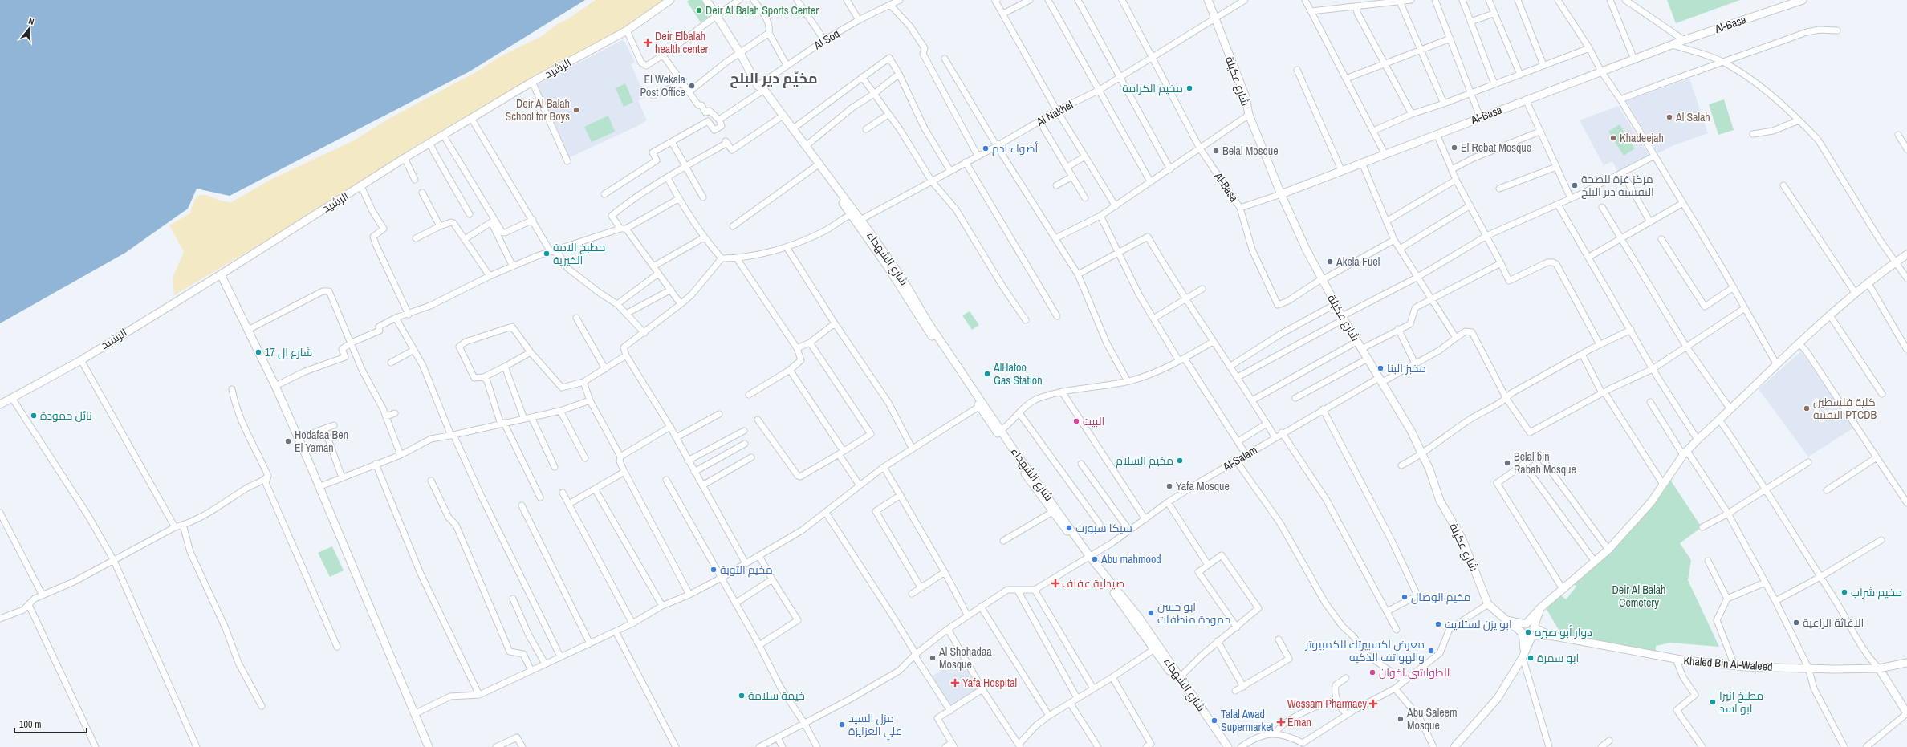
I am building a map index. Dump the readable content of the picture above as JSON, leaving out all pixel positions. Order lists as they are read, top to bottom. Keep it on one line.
{"streets":{"street":["Al-Basa","Al Soq","الرشيد","شارع عكيلة","Al Nakhel","شارع الشهداء","Al-Salam","Khaled Bin Al-Waleed"]},"crossings":[["Al-Basa","شارع عكيلة"],["Al-Basa","Al Nakhel"],["Al Soq","شارع الشهداء"],["شارع عكيلة","Al Nakhel"],["شارع عكيلة","Al-Salam"],["Al Nakhel","شارع الشهداء"],["شارع الشهداء","Al-Salam"]],"districts":["مخيّم دير البلح"],"parks":["Deir Al Balah Cemetery"],"places":{"other":["Deir Al Balah Sports Center","El Wekala Post Office","مخيم الكرامة","Deir Al Balah School for Boys","Al Salah","Khadeejah","El Rebat Mosque","أضواء ادم","Belal Mosque","مركز غزة للصحة النفسية دير البلح","مطبخ الامة الخيرية","Akela Fuel","شارع ال 17","مخبز البنا","AlHatoo Gas Station","كلية فلسطين التقنية PTCDB","نائل حمودة","البيت","Hodafaa Ben El Yaman","مخيم السلام","Belal bin Rabah Mosque","Yafa Mosque","سيكا سبورت","Abu mahmood","مخيم التوبة","مخيم شراب","مخيم الوصال","ابو حسن حمودة منظفات","الاغاثة الزاعية","ابو يزن لستلايت","دوار أبو صبره","معرض اكسبيرتك للكمبيوتر والهواتف الذكيه","Al Shohadaa Mosque","ابو سمرة","الطواشي اخوان","خيمة سلامة","مطبخ انيرا ابو اسد","Abu Saleem Mosque","Talal Awad Supermarket","مزل السيد علي العزايزة"],"health":["Deir Elbalah health center","صيدلية عفاف","Yafa Hospital","Wessam Pharmacy","Eman"]},"scale_bar":"100 m","north":"top"}
